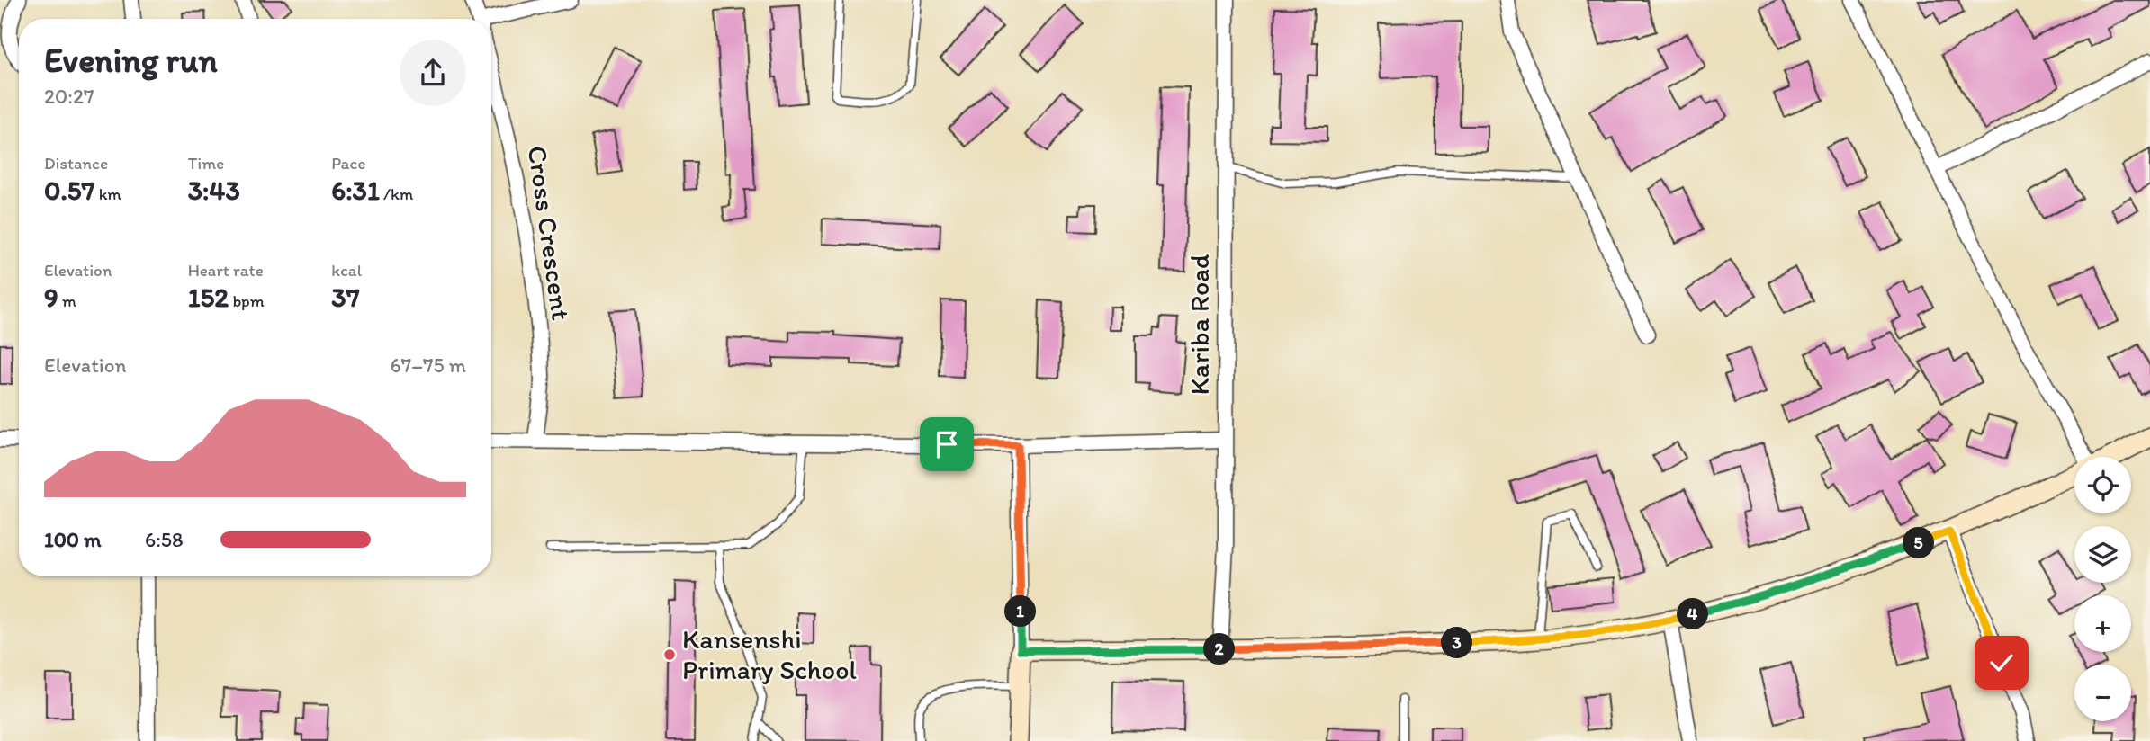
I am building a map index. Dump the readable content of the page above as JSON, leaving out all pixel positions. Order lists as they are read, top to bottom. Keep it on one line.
{"streets":{"street":["Cross Crescent","Kariba Road"]},"places":["Kansenshi Primary School"],"page":{"heading":["Evening run","20:27"],"stats":[["Distance","0.57 km"],["Time","3:43"],["Pace","6:31 /km"],["Elevation","9 m"],["Heart rate","152 bpm"],["kcal","37"]],"chart":["Elevation","67–75 m"],"map_buttons":["+","−"],"list":[{"name":"100 m","note":"6:58"}],"pins":["5","1","4","3","2"]}}
